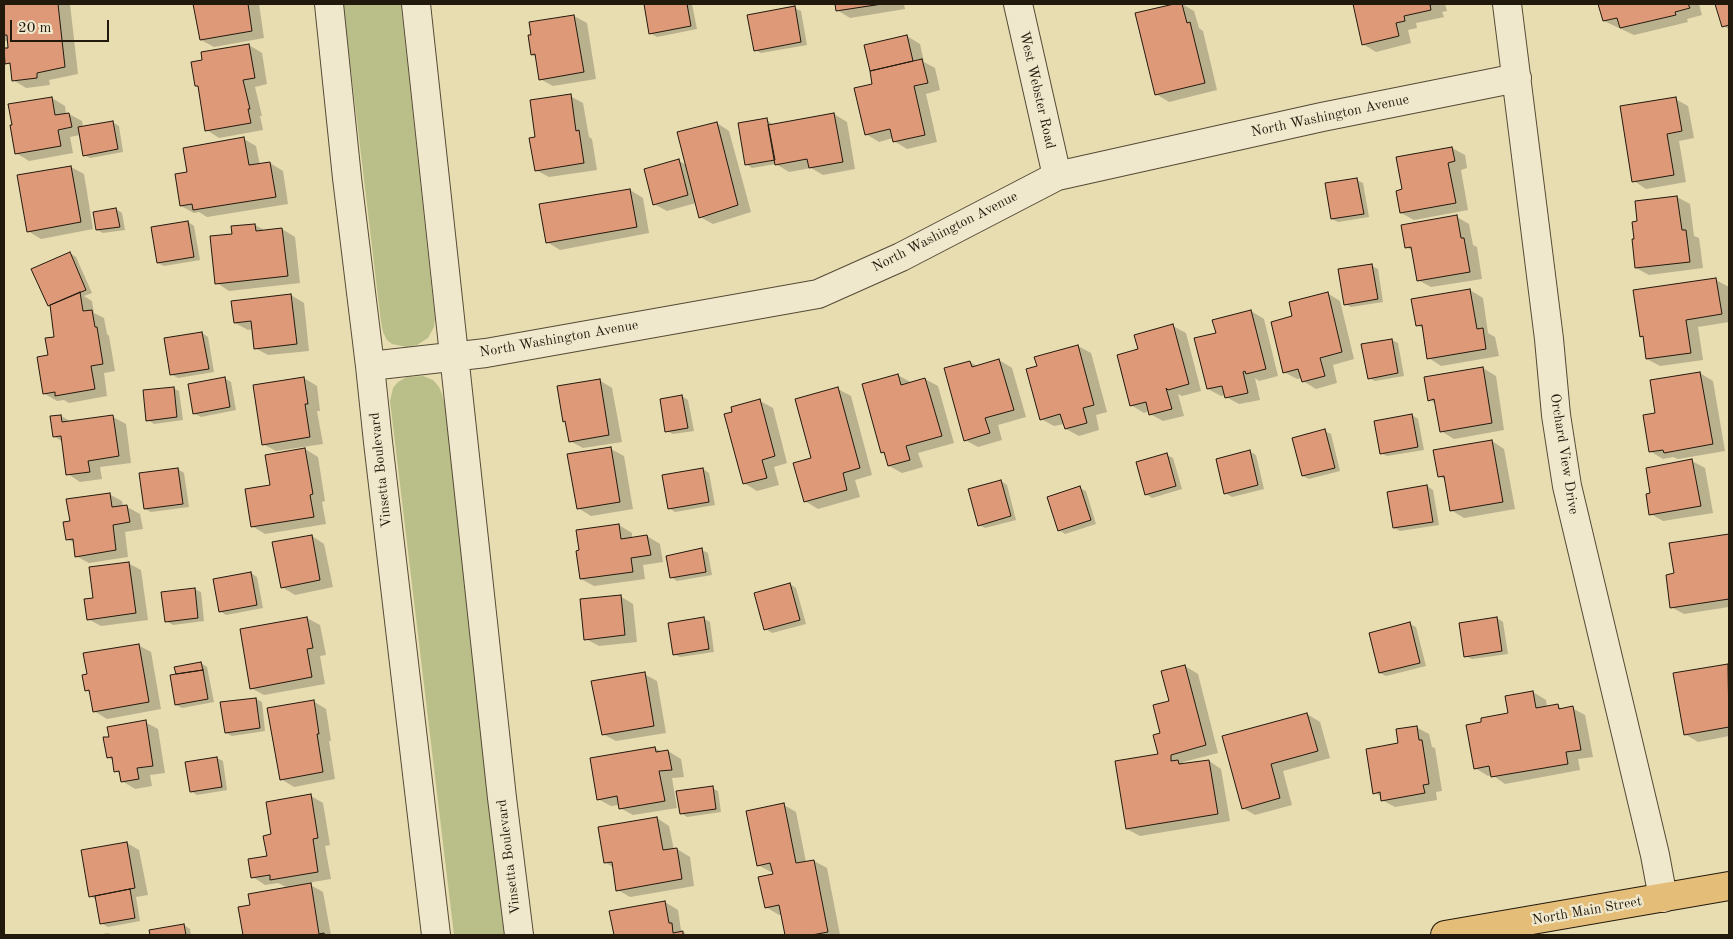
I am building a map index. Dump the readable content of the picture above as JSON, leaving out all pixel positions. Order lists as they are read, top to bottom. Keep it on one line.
{"streets":{"main road":["North Main Street"],"street":["West Webster Road","North Washington Avenue","Orchard View Drive","Vinsetta Boulevard"]},"crossings":[["West Webster Road","North Washington Avenue"],["North Washington Avenue","Orchard View Drive"],["North Washington Avenue","Vinsetta Boulevard"],["Orchard View Drive","North Main Street"]],"scale_bar":"20 m"}
